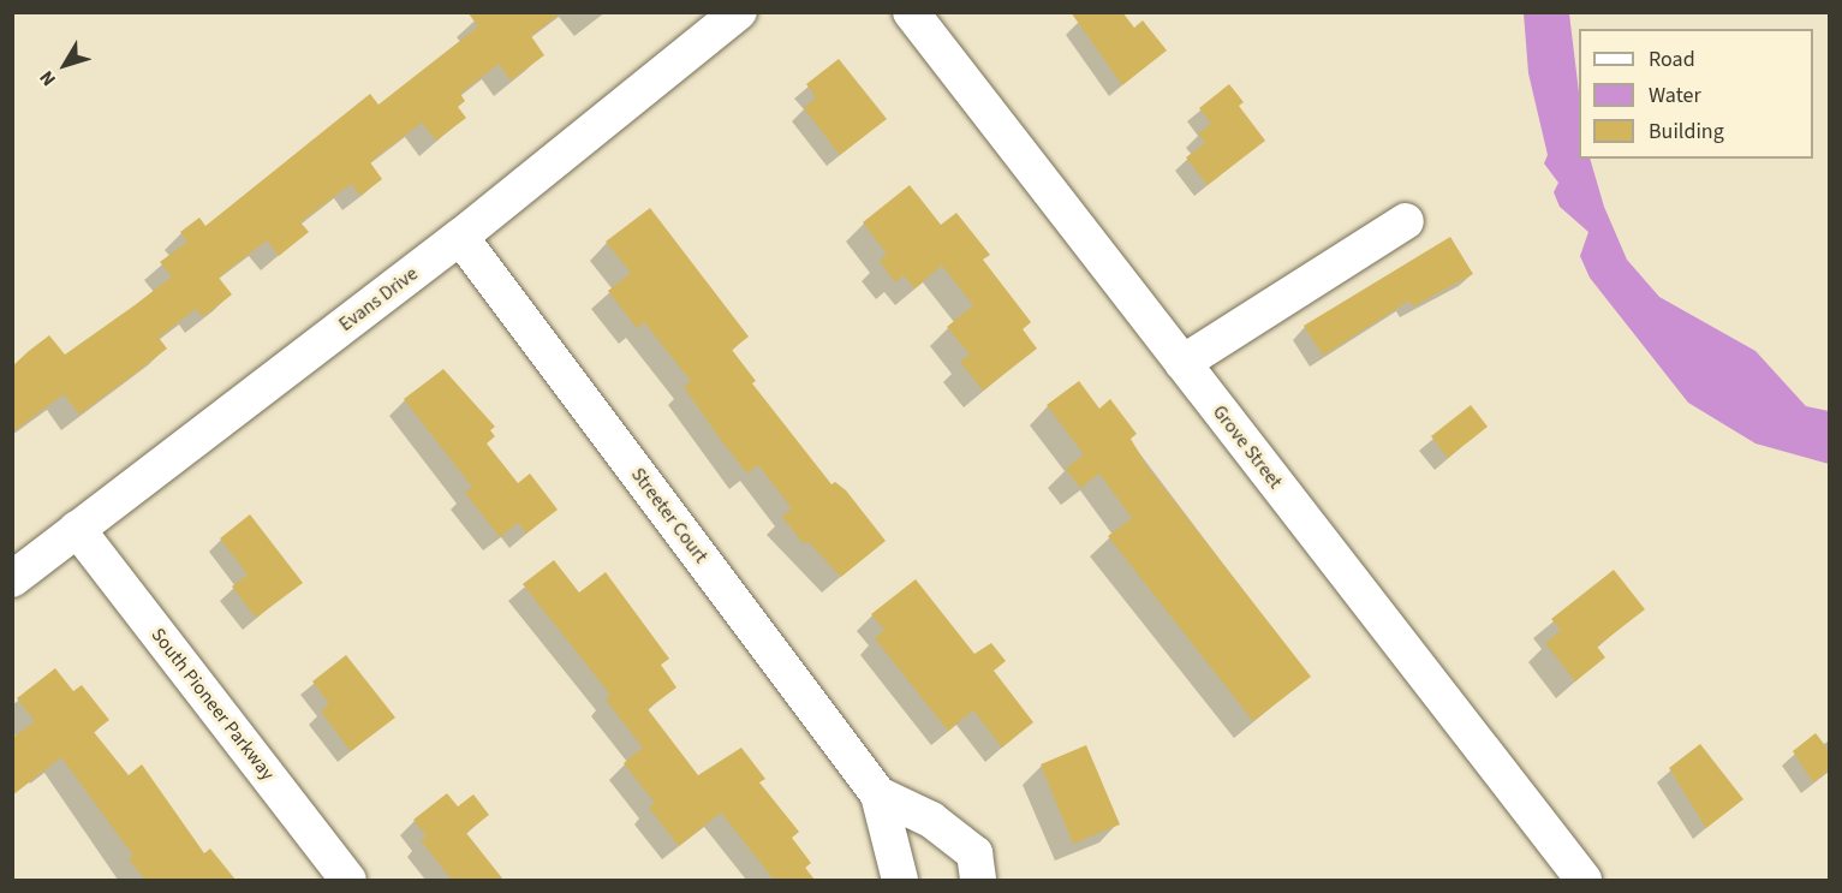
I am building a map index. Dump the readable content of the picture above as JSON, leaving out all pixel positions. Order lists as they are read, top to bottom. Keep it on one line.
{"streets":{"street":["Evans Drive","Grove Street","Streeter Court","South Pioneer Parkway"]},"crossings":[["Evans Drive","Streeter Court"],["Evans Drive","South Pioneer Parkway"]],"legend":["Road","Water","Building"],"north":"bottom left"}
